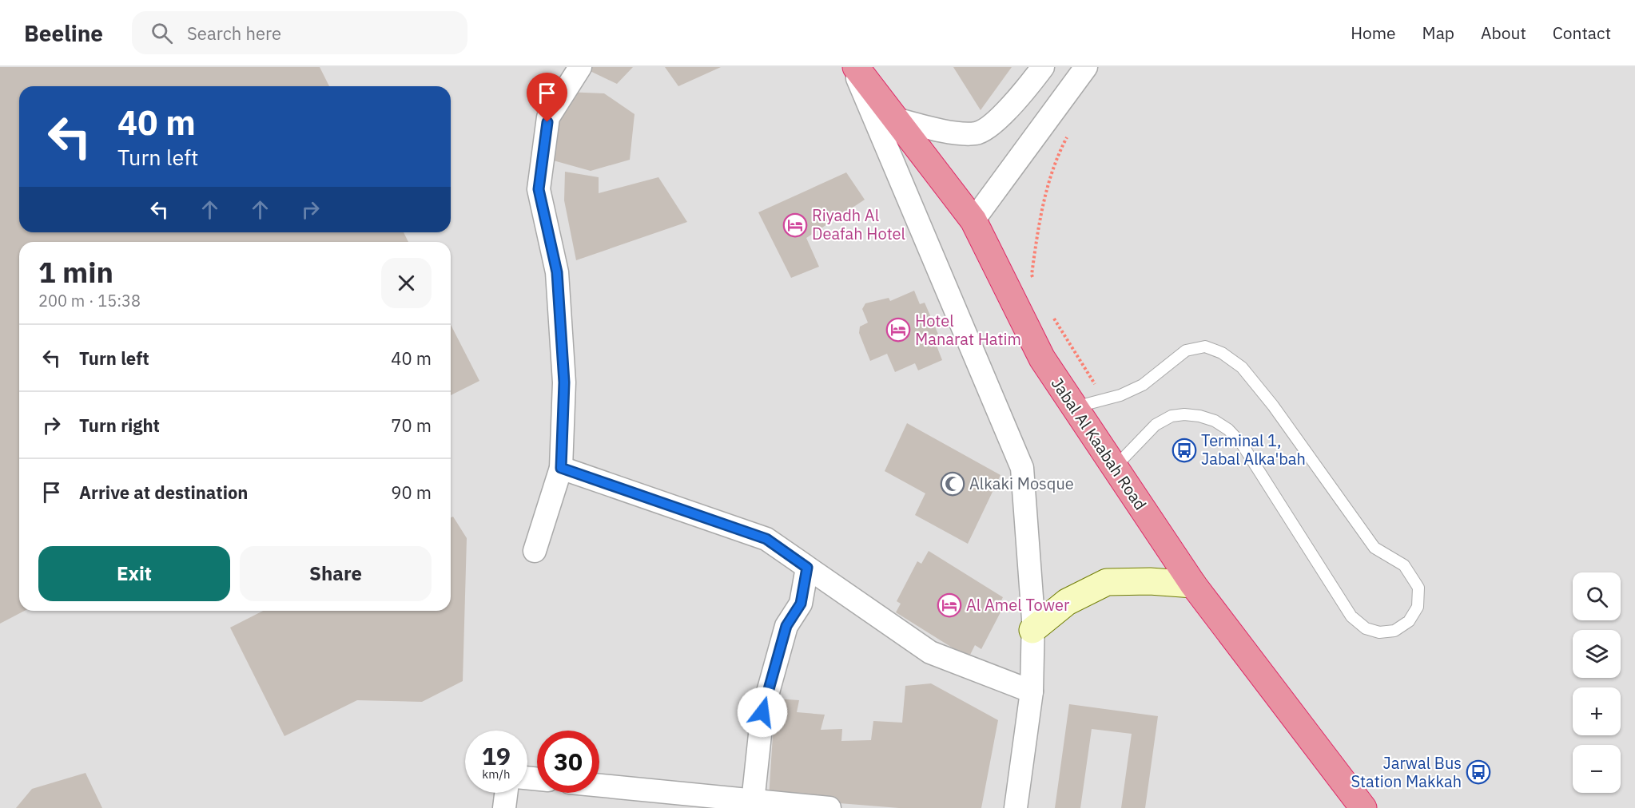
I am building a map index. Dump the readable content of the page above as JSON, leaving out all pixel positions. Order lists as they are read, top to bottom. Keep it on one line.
{"streets":{"highway":["Jabal Al Kaabah Road"]},"places":{"hotel":["Riyadh Al Deafah Hotel","Hotel Manarat Hatim","Al Amel Tower"],"bus stop":["Terminal 1, Jabal Alka'bah","Jarwal Bus Station Makkah"],"mosque":["Alkaki Mosque"]},"page":{"header":"Beeline","search":"Search here","nav":["Home","Map","About","Contact"],"turn":["40 m","Turn left"],"heading":["1 min","200 m · 15:38"],"list":[{"name":"Turn left","value":"40 m"},{"name":"Turn right","value":"70 m"},{"name":"Arrive at destination","value":"90 m"}],"buttons":["Exit","Share"],"map_buttons":["+","−"],"speed":"19 km/h","limit":"30"}}
